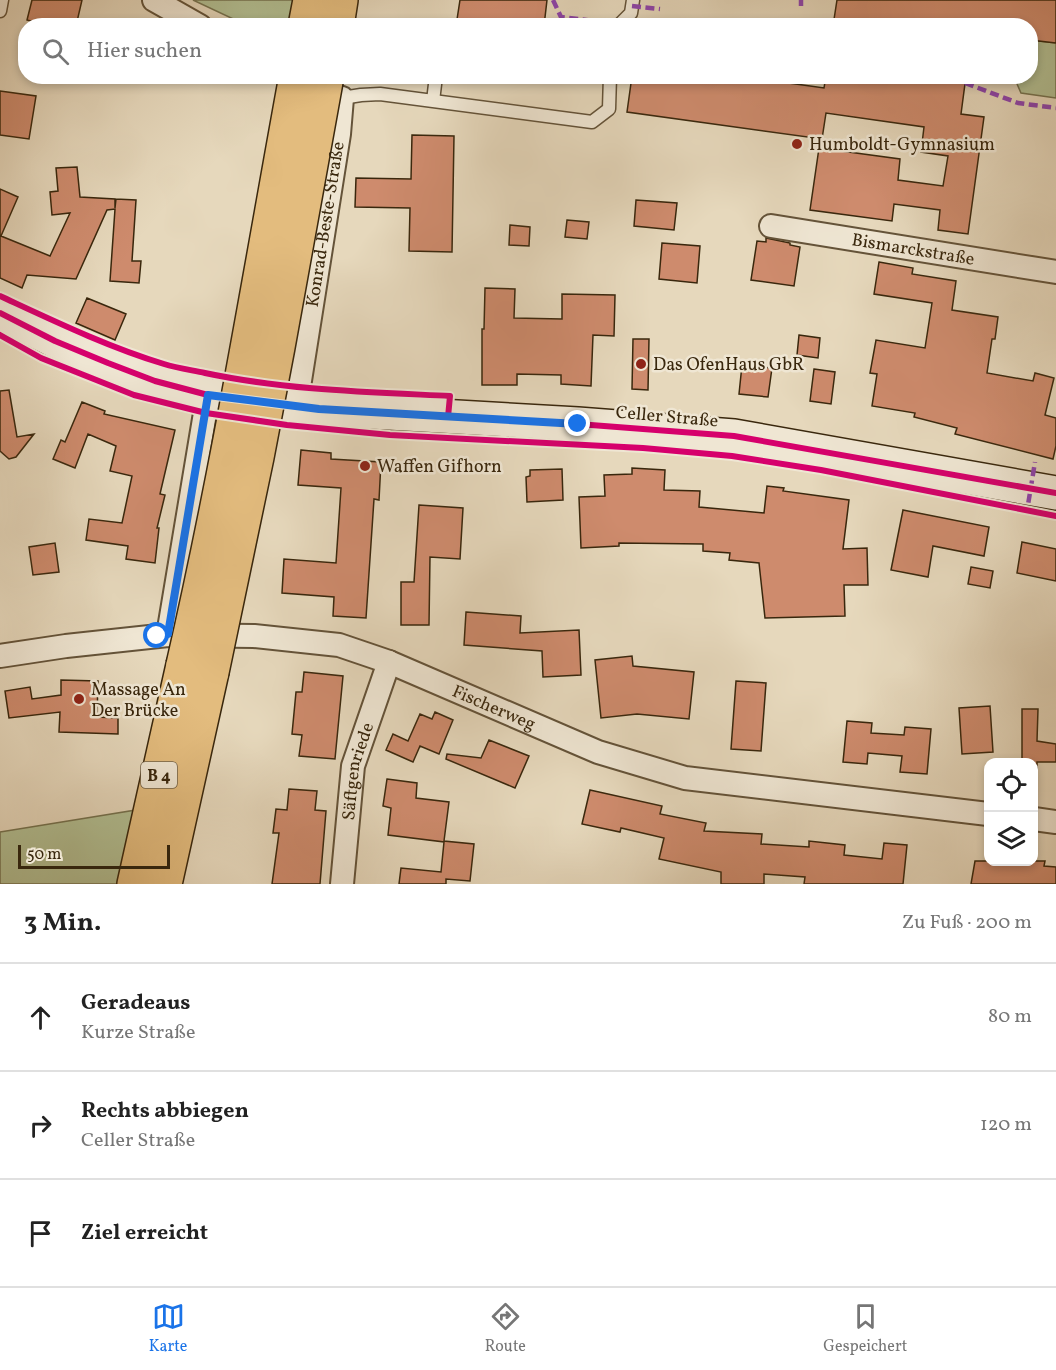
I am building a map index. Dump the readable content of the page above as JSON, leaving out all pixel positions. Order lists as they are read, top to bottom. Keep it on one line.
{"streets":{"highway":["B 4"],"street":["Konrad-Beste-Straße","Bismarckstraße","Celler Straße","Fischerweg","Säftgenriede"]},"crossings":[["Konrad-Beste-Straße","Celler Straße"],["Konrad-Beste-Straße","B 4"],["Fischerweg","Säftgenriede"]],"places":["Humboldt-Gymnasium","Das OfenHaus GbR","Waffen Gifhorn","Massage An Der Brücke"],"scale_bar":"50 m","page":{"search":"Hier suchen","scale":"50 m","heading":["3 Min.","Zu Fuß · 200 m"],"list":[["Geradeaus","Kurze Straße","80 m"],["Rechts abbiegen","Celler Straße","120 m"],"Ziel erreicht"],"nav":["Karte","Route","Gespeichert"]}}
